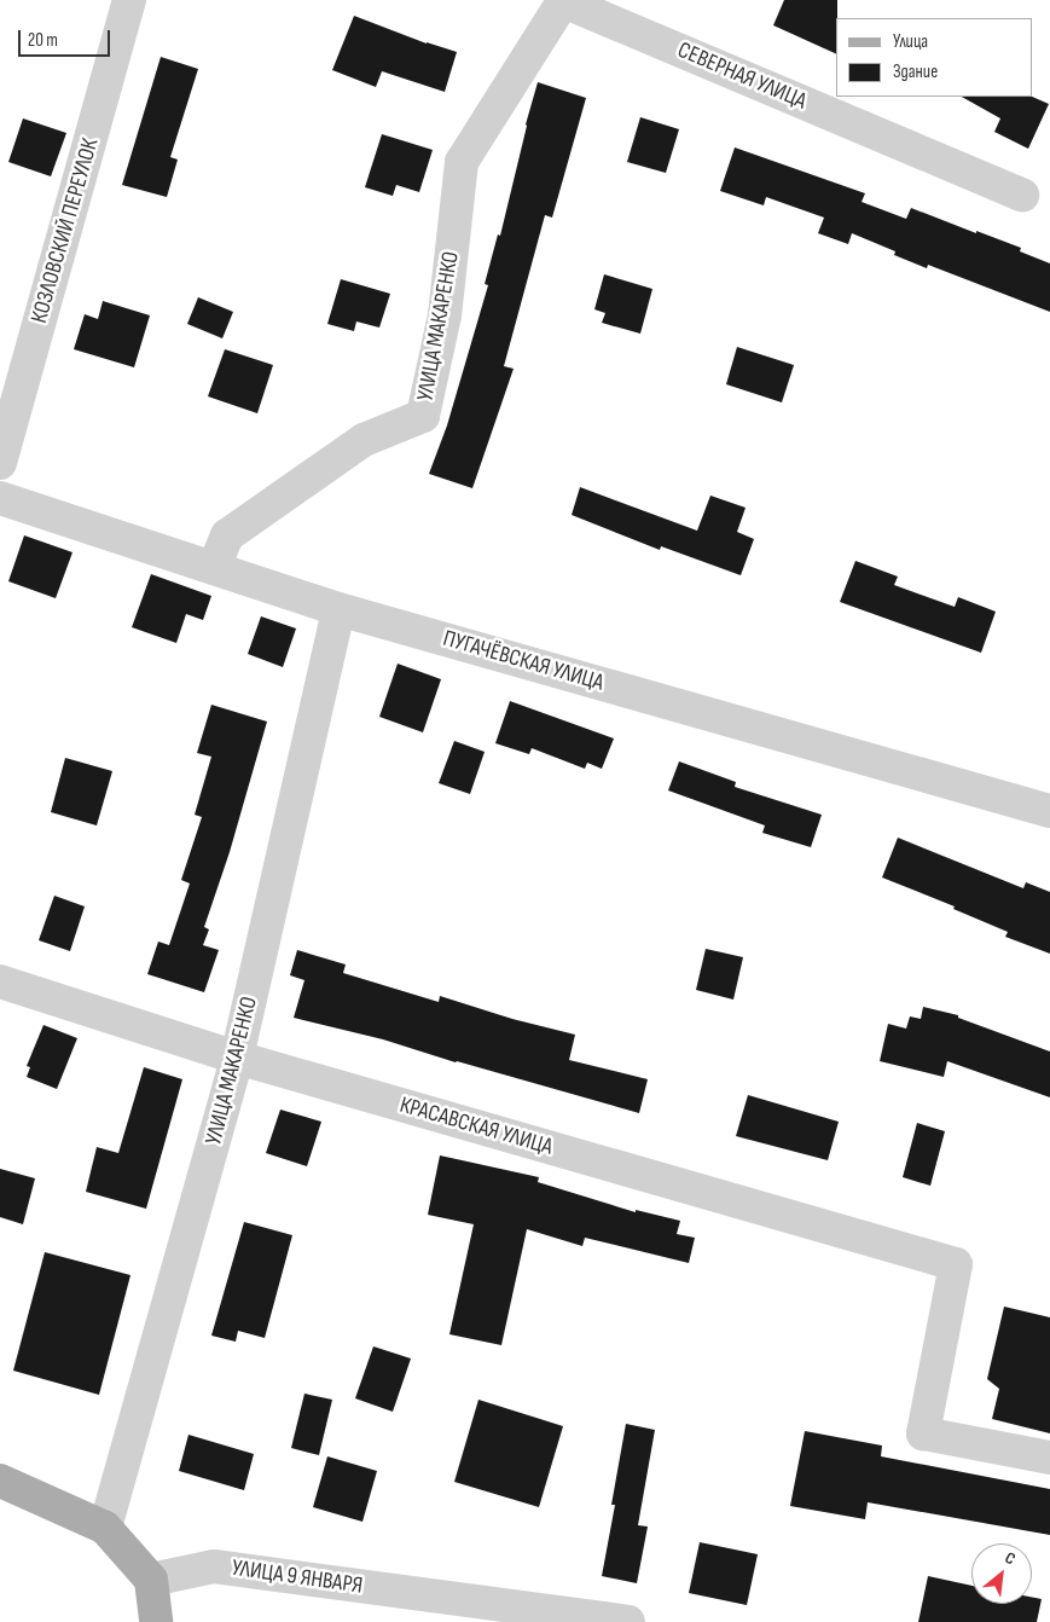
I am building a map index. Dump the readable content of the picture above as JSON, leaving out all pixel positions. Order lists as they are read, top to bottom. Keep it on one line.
{"streets":{"street":["СЕВЕРНАЯ УЛИЦА","КОЗЛОВСКИЙ ПЕРЕУЛОК","УЛИЦА МАКАРЕНКО","ПУГАЧЁВСКАЯ УЛИЦА","КРАСАВСКАЯ УЛИЦА","УЛИЦА 9 ЯНВАРЯ"]},"crossings":[["СЕВЕРНАЯ УЛИЦА","УЛИЦА МАКАРЕНКО"],["УЛИЦА МАКАРЕНКО","ПУГАЧЁВСКАЯ УЛИЦА"],["УЛИЦА МАКАРЕНКО","КРАСАВСКАЯ УЛИЦА"]],"legend":["Улица","Здание"],"scale_bar":"20 m","north":"top right"}
